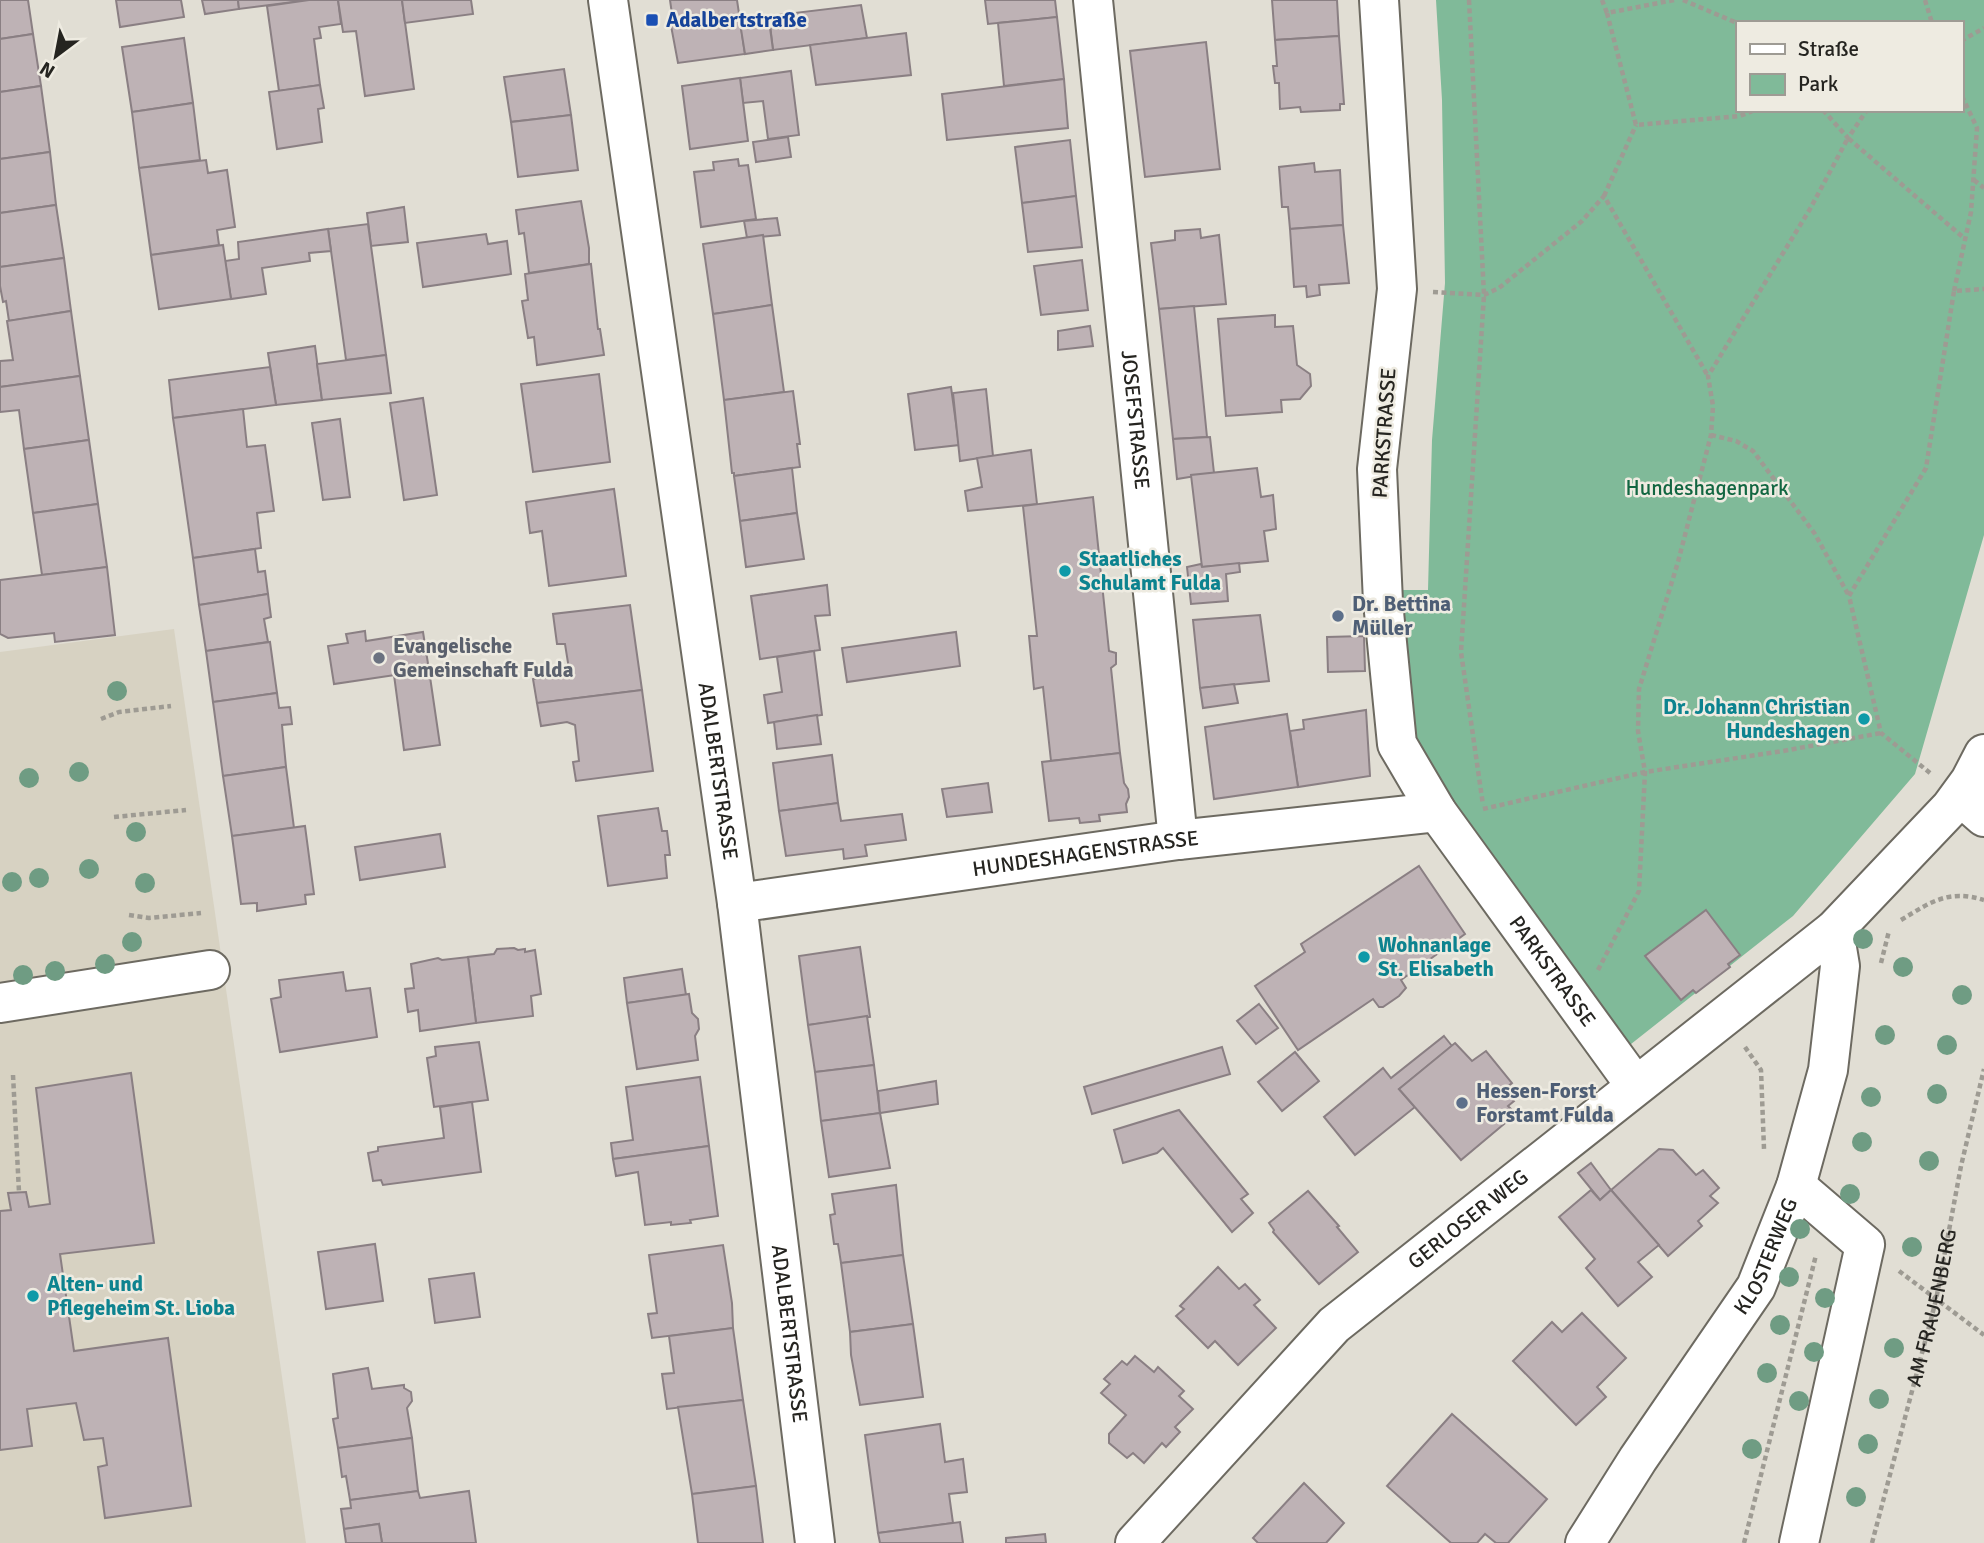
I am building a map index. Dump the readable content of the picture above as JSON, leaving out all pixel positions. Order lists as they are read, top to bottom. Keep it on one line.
{"streets":{"street":["JOSEFSTRASSE","PARKSTRASSE","ADALBERTSTRASSE","HUNDESHAGENSTRASSE","GERLOSER WEG","KLOSTERWEG"],"path":["AM FRAUENBERG"]},"crossings":[["JOSEFSTRASSE","HUNDESHAGENSTRASSE"],["PARKSTRASSE","HUNDESHAGENSTRASSE"],["PARKSTRASSE","GERLOSER WEG"],["ADALBERTSTRASSE","HUNDESHAGENSTRASSE"],["GERLOSER WEG","KLOSTERWEG"]],"parks":["Hundeshagenpark"],"places":{"transit":["Adalbertstraße"],"other":["Staatliches Schulamt Fulda","Dr. Bettina Müller","Evangelische Gemeinschaft Fulda","Dr. Johann Christian Hundeshagen","Wohnanlage St. Elisabeth","Hessen-Forst Forstamt Fulda","Alten- und Pflegeheim St. Lioba"]},"legend":["Straße","Park"],"north":"bottom left"}
